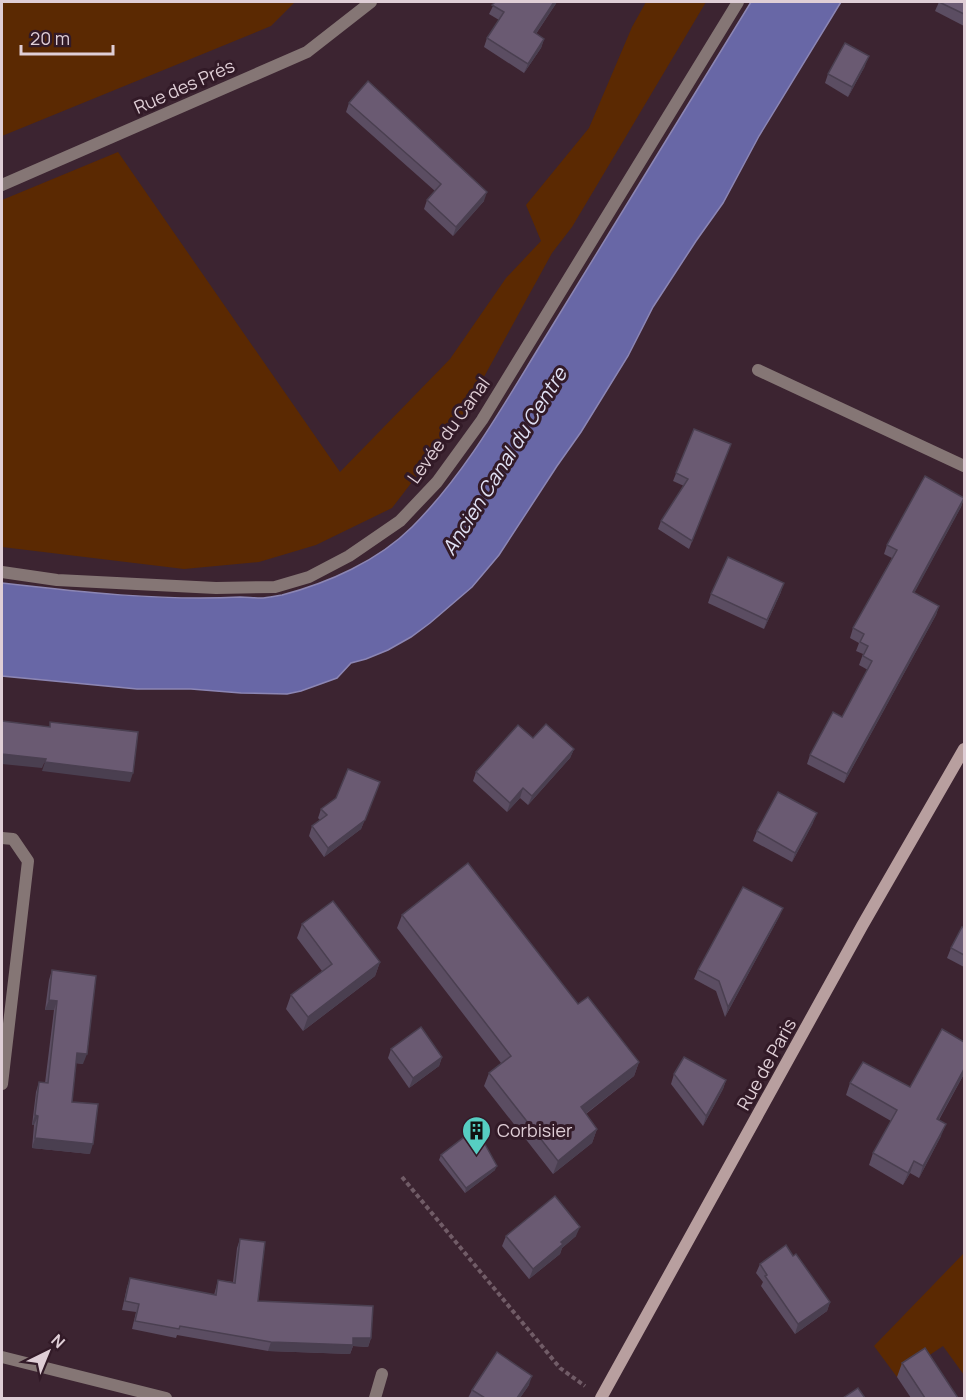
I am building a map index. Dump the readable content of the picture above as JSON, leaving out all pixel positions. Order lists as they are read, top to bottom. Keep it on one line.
{"streets":{"main road":["Rue de Paris"],"street":["Rue des Prés","Levée du Canal"]},"water":["Ancien Canal du Centre"],"places":{"building":["Corbisier"]},"scale_bar":"20 m","north":"top right"}
